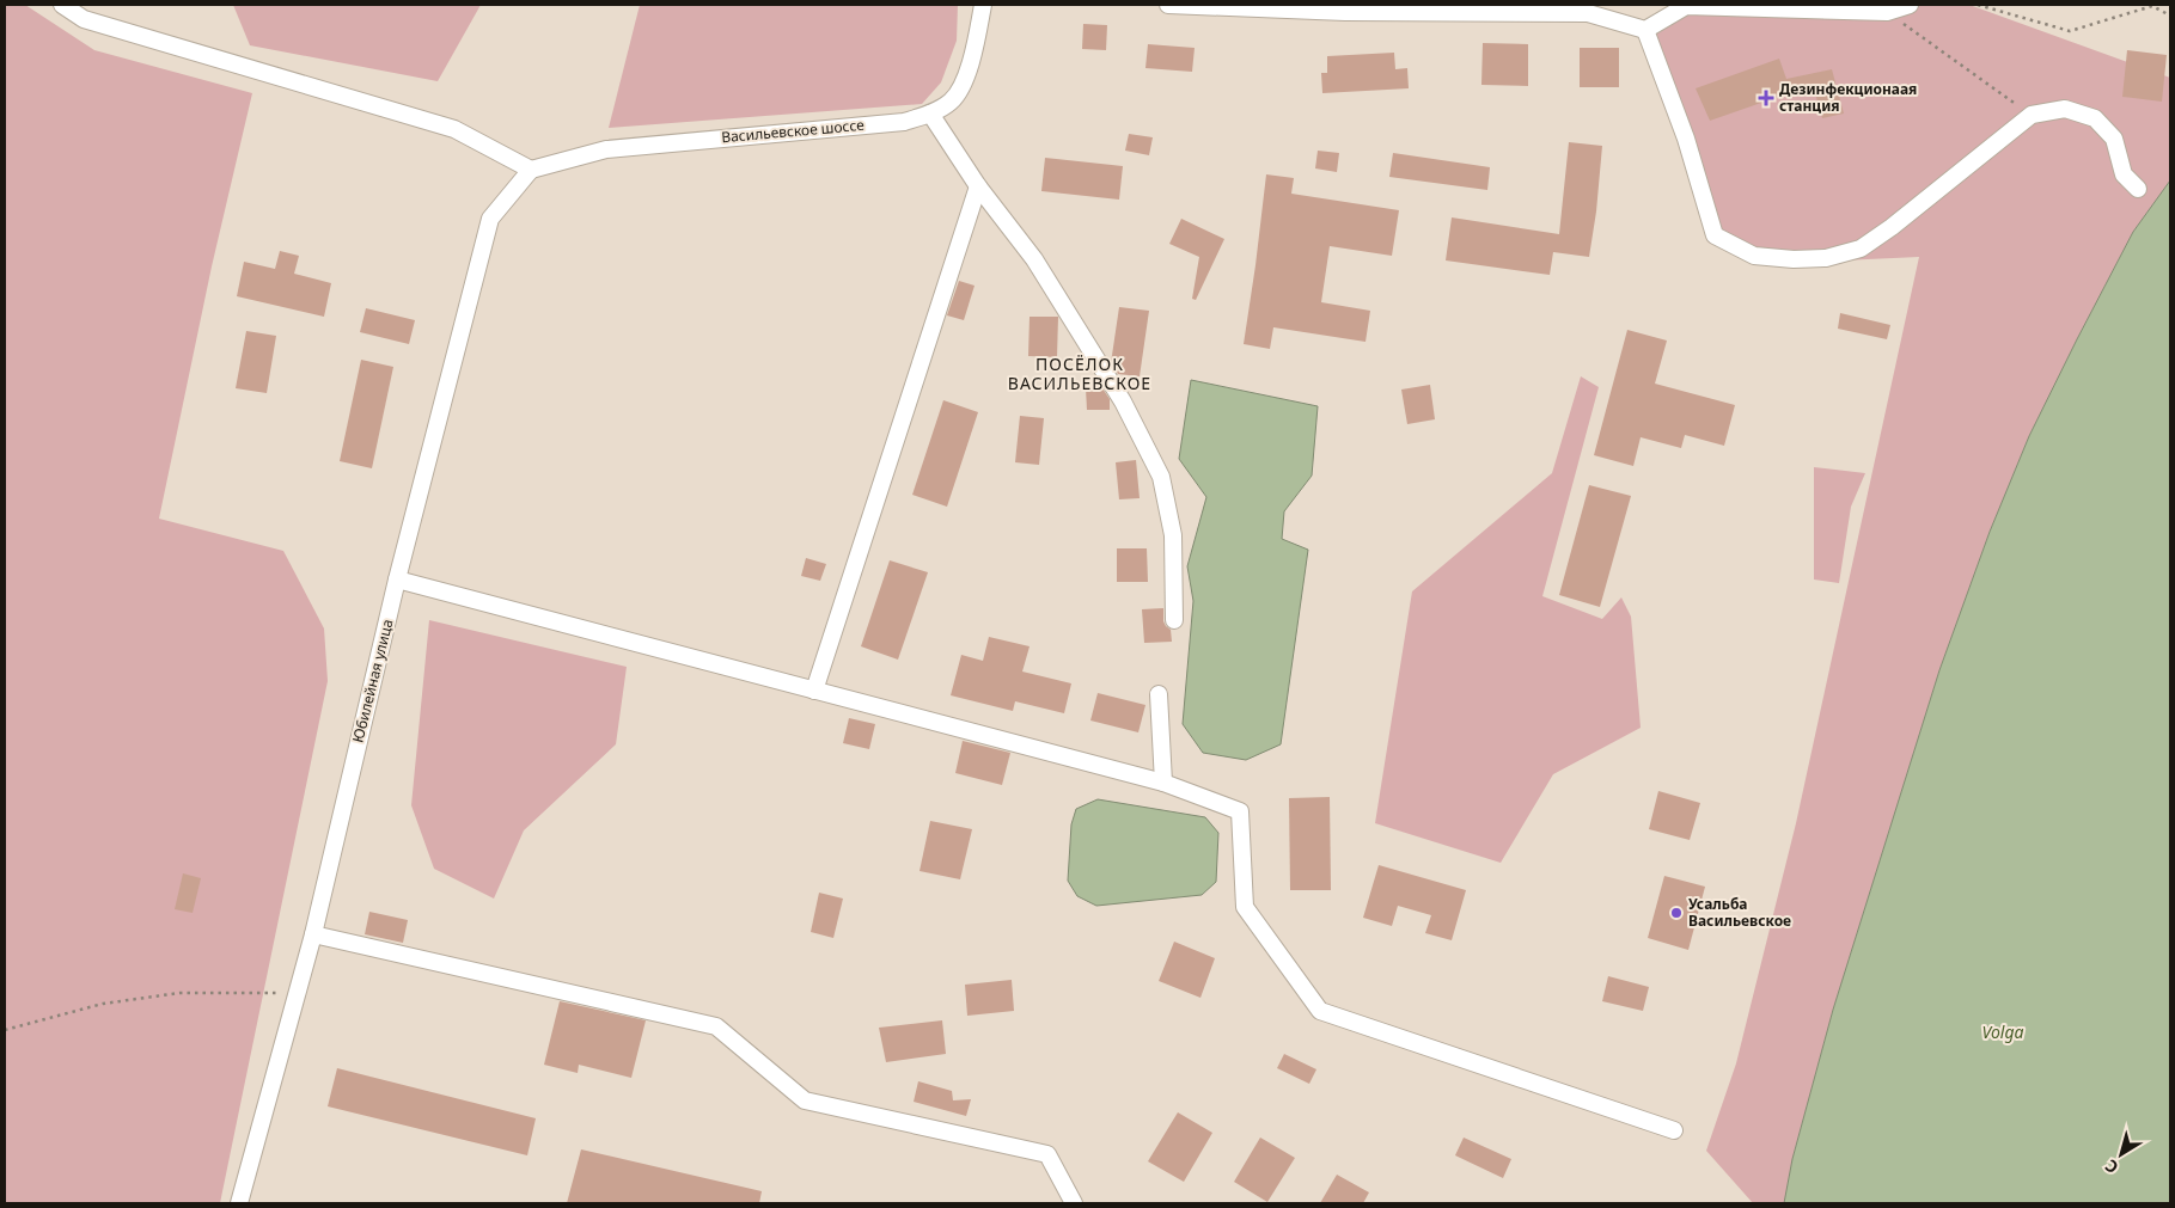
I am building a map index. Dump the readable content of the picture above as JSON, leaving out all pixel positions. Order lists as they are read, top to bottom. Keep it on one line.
{"streets":{"street":["Васильевское шоссе","Юбилейная улица"]},"crossings":[["Васильевское шоссе","Юбилейная улица"]],"districts":["ПОСЁЛОК ВАСИЛЬЕВСКОЕ"],"water":["Volga"],"places":{"health":["Дезинфекционаая станция"],"other":["Усальба Васильевское"]},"north":"bottom left"}
